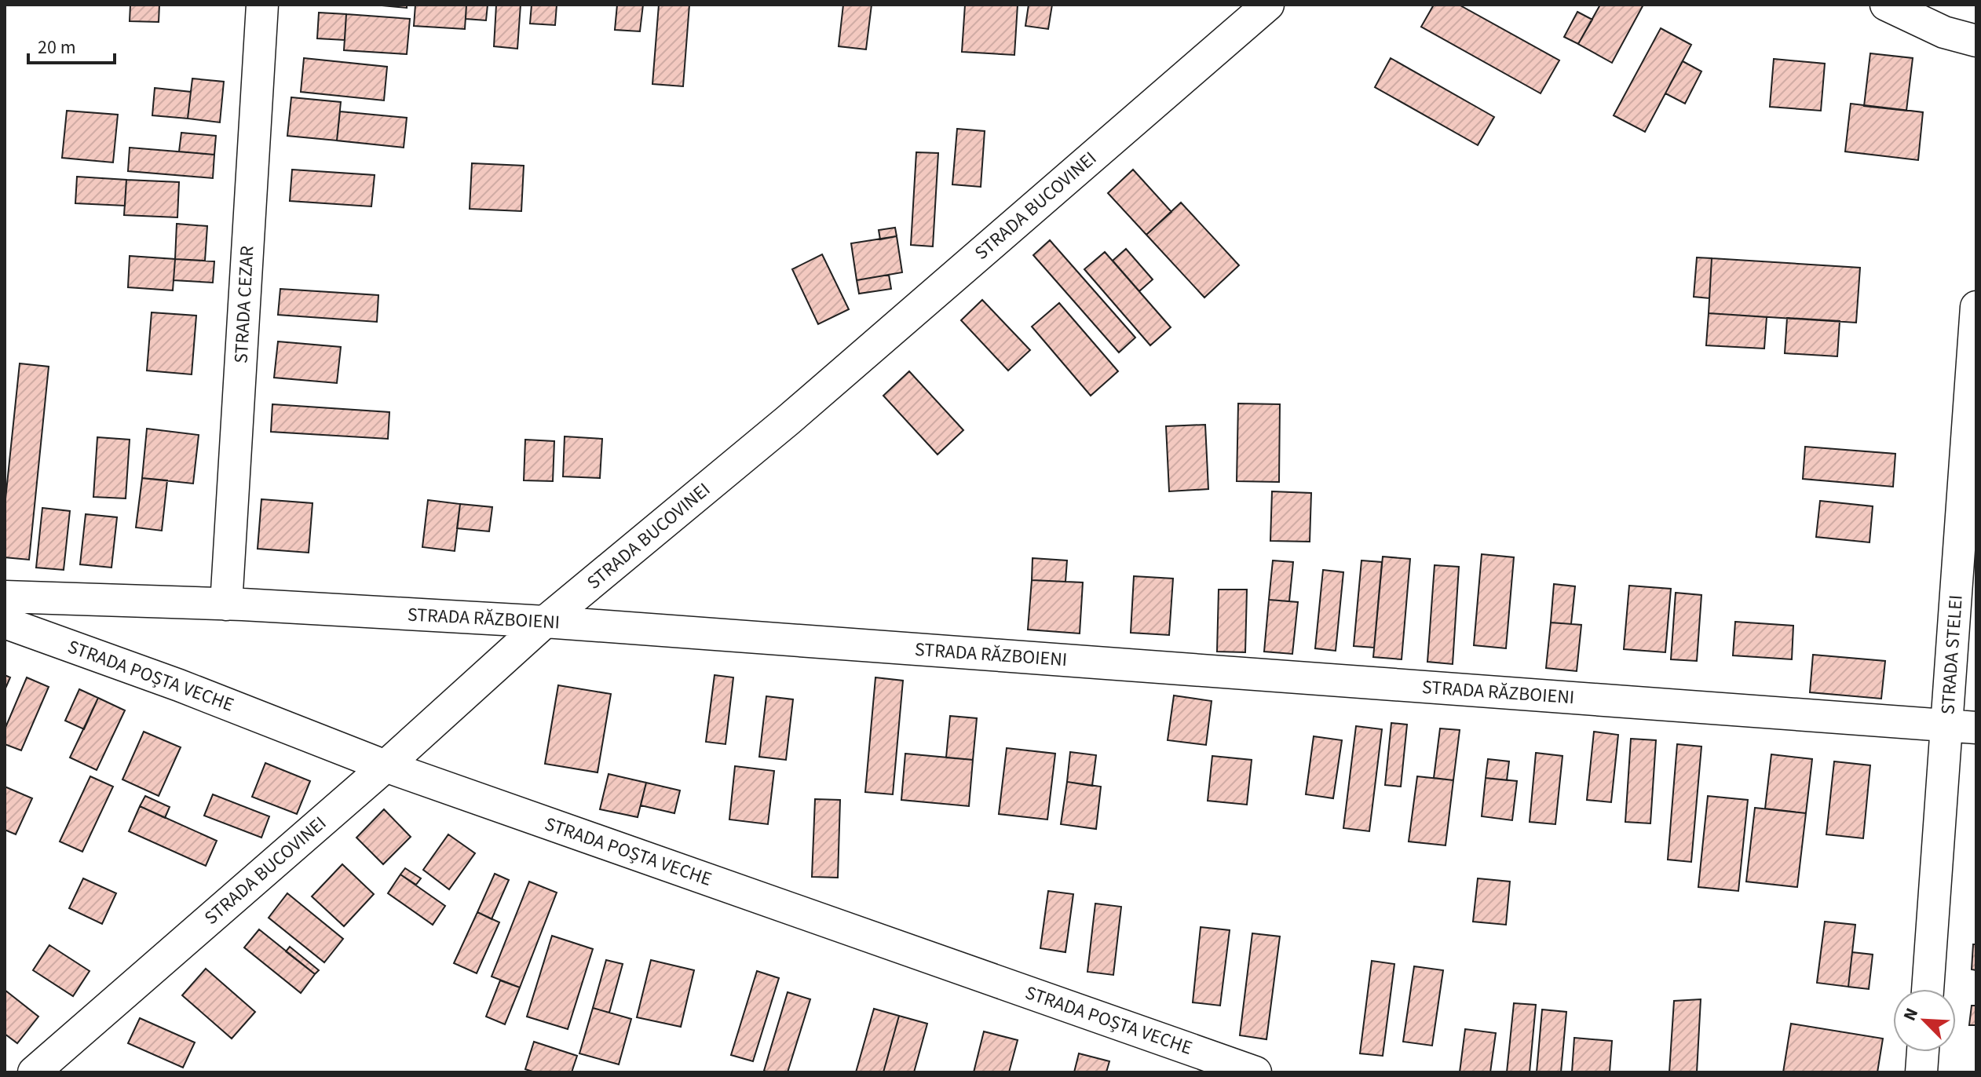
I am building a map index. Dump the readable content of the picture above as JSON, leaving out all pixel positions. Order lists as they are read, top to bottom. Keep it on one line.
{"streets":{"street":["STRADA BUCOVINEI","STRADA CEZAR","STRADA RĂZBOIENI","STRADA STELEI","STRADA POȘTA VECHE"]},"crossings":[["STRADA BUCOVINEI","STRADA RĂZBOIENI"],["STRADA BUCOVINEI","STRADA POȘTA VECHE"],["STRADA CEZAR","STRADA RĂZBOIENI"],["STRADA RĂZBOIENI","STRADA STELEI"]],"scale_bar":"20 m","north":"top left"}
